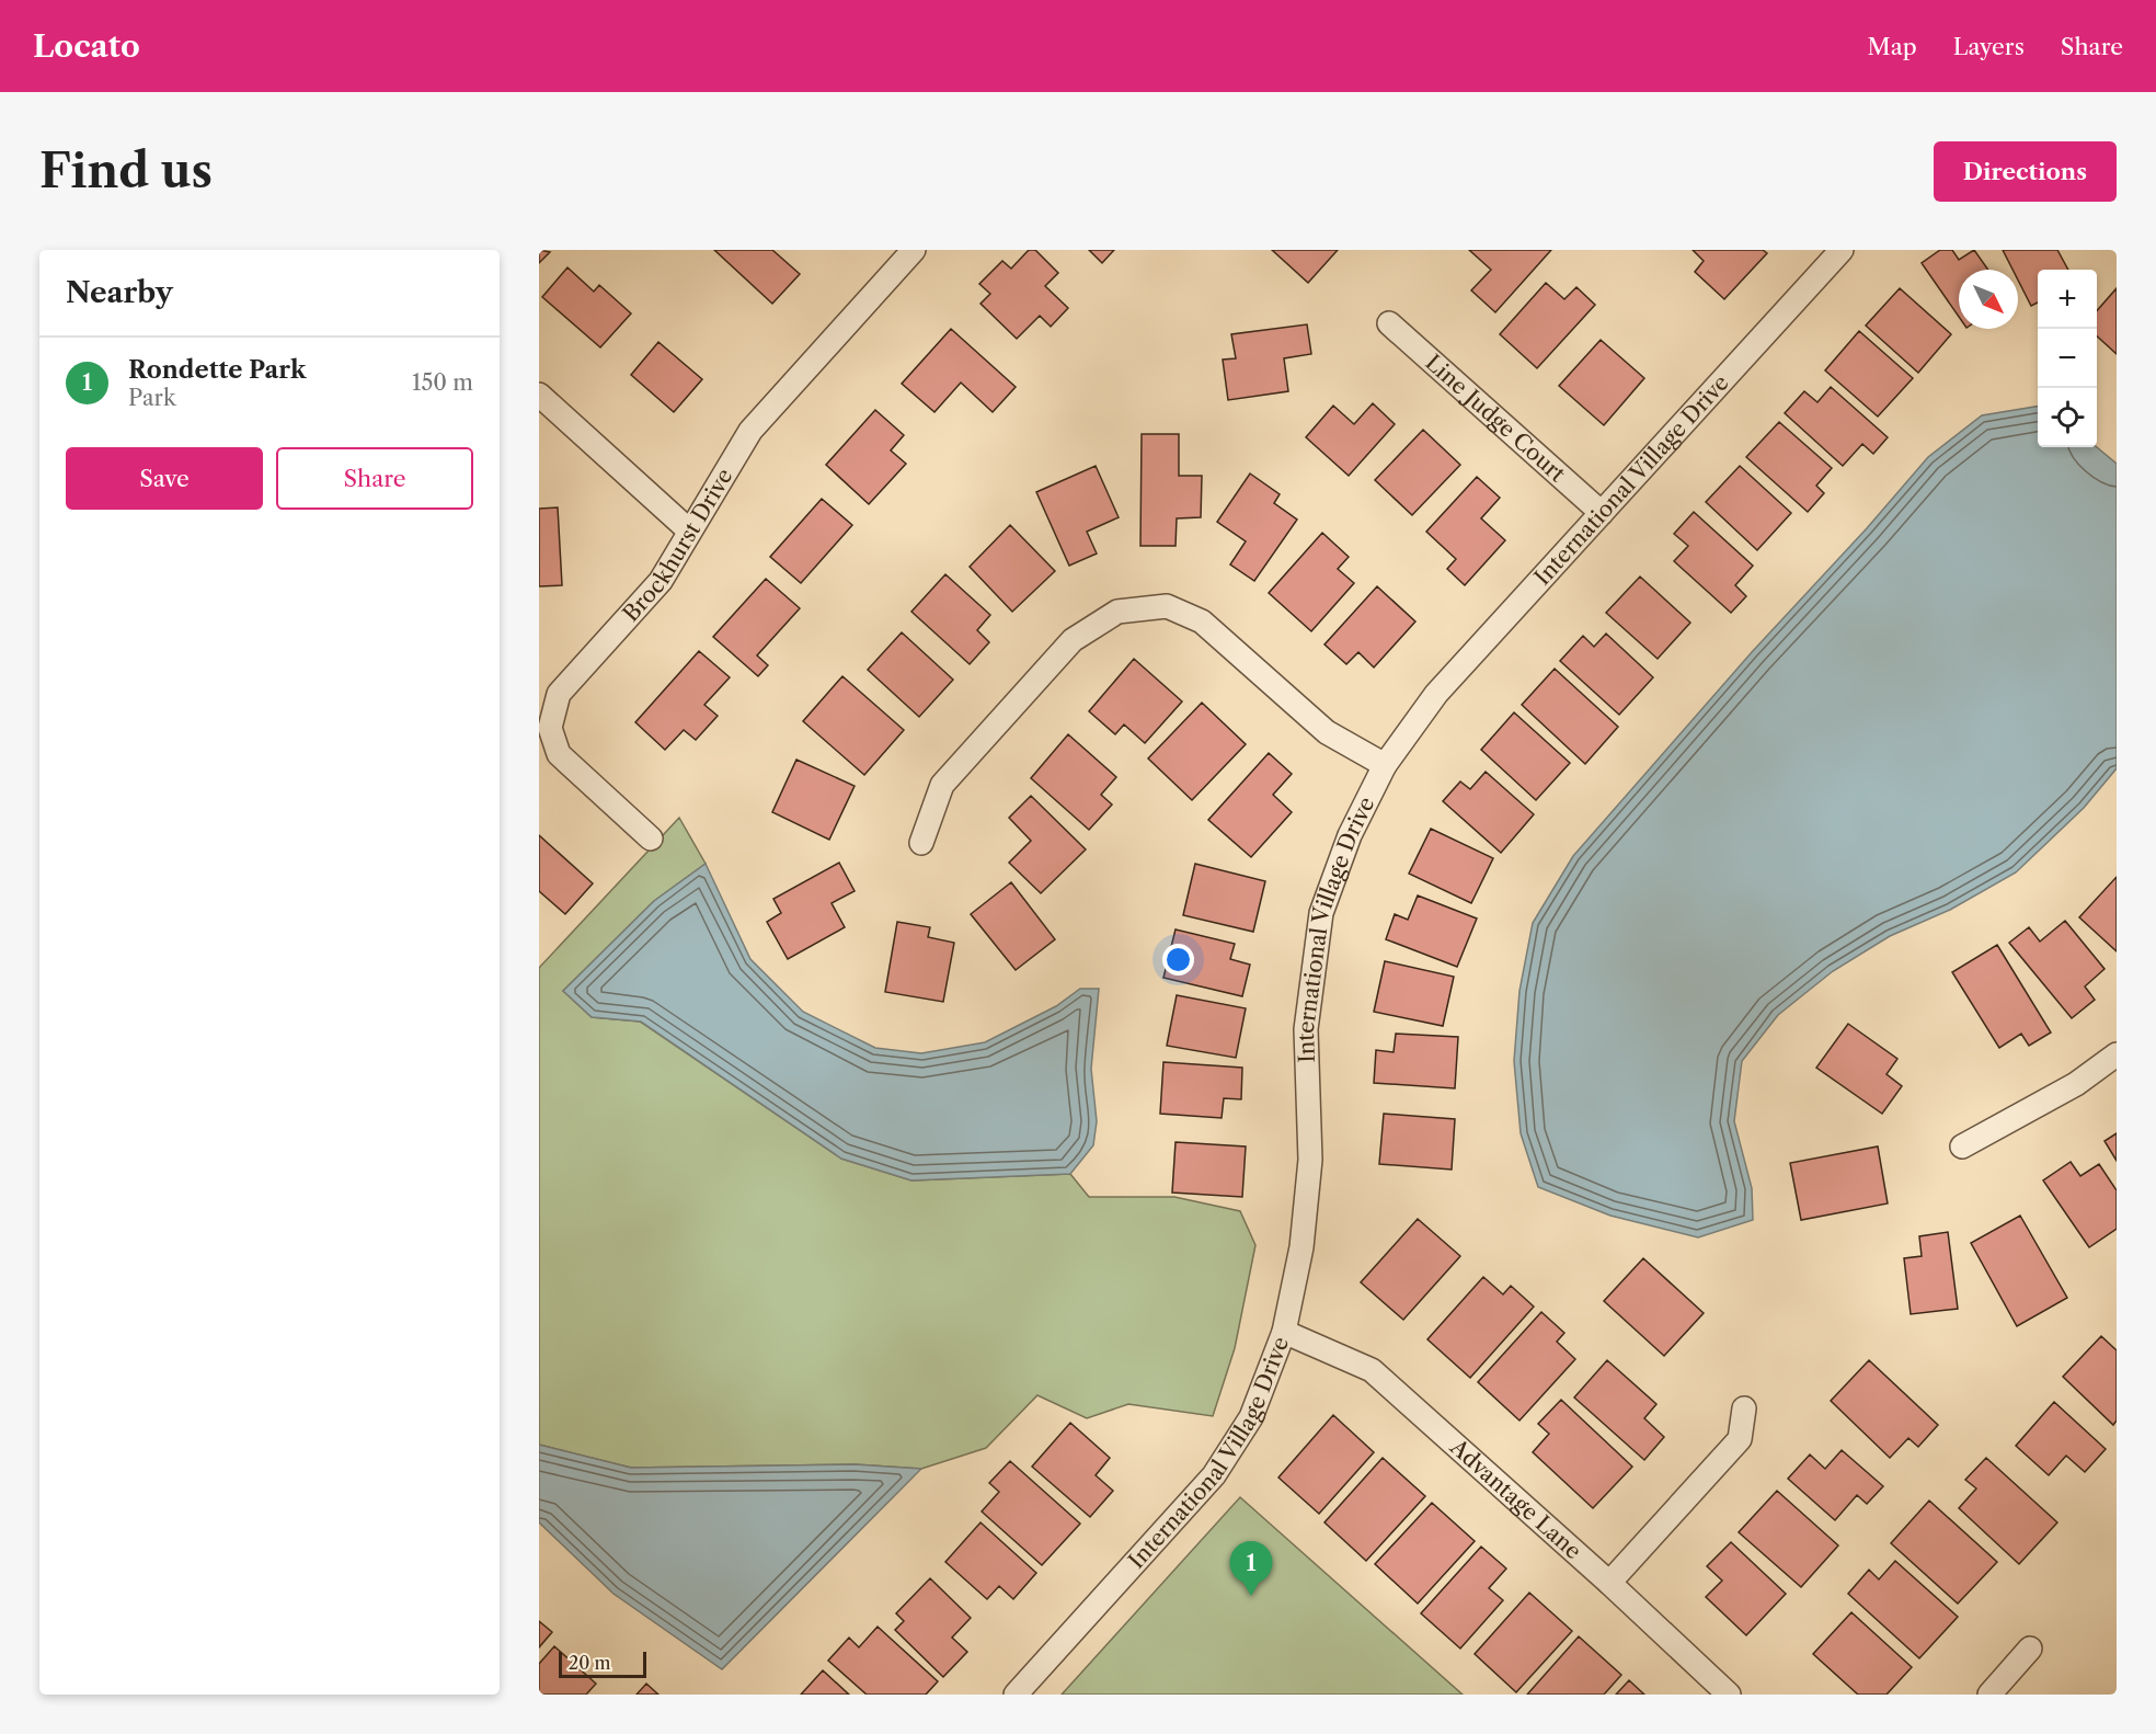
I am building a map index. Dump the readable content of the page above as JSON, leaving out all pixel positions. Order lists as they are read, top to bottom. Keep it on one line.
{"streets":{"street":["Line Judge Court","International Village Drive","Brockhurst Drive","Advantage Lane"]},"crossings":[["Line Judge Court","International Village Drive"],["International Village Drive","Advantage Lane"]],"scale_bar":"20 m","north":"bottom right","page":{"header":"Locato","nav":["Map","Layers","Share"],"buttons":["Directions",["Save","Share"]],"title":"Find us","heading":"Nearby","map_buttons":["+","−"],"list":[{"mark":"1","name":"Rondette Park","note":"Park","value":"150 m"}],"pins":"1","scale":"20 m"}}
